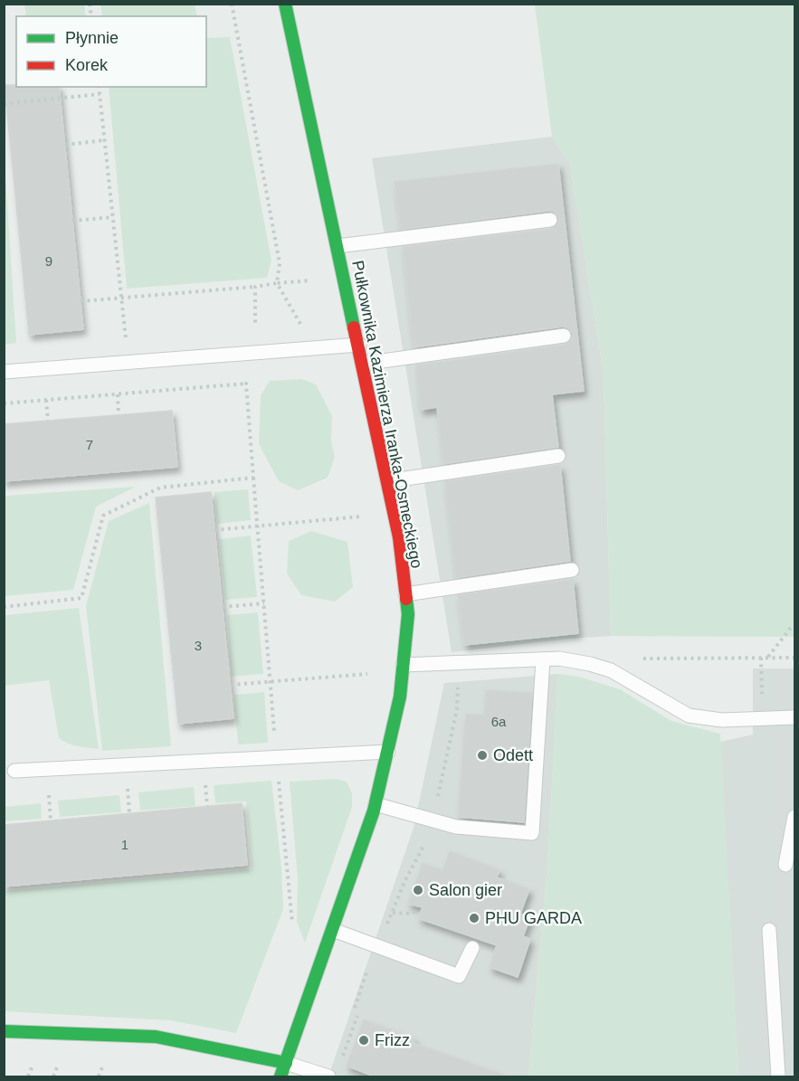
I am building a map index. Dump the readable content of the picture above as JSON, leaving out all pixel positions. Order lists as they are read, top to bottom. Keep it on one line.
{"streets":{"street":["Pułkownika Kazimierza Iranka-Osmeckiego"]},"places":["Odett","Salon gier","PHU GARDA","Frizz"],"house_numbers":["9","7","3","6a","1"],"legend":["Płynnie","Korek"]}
